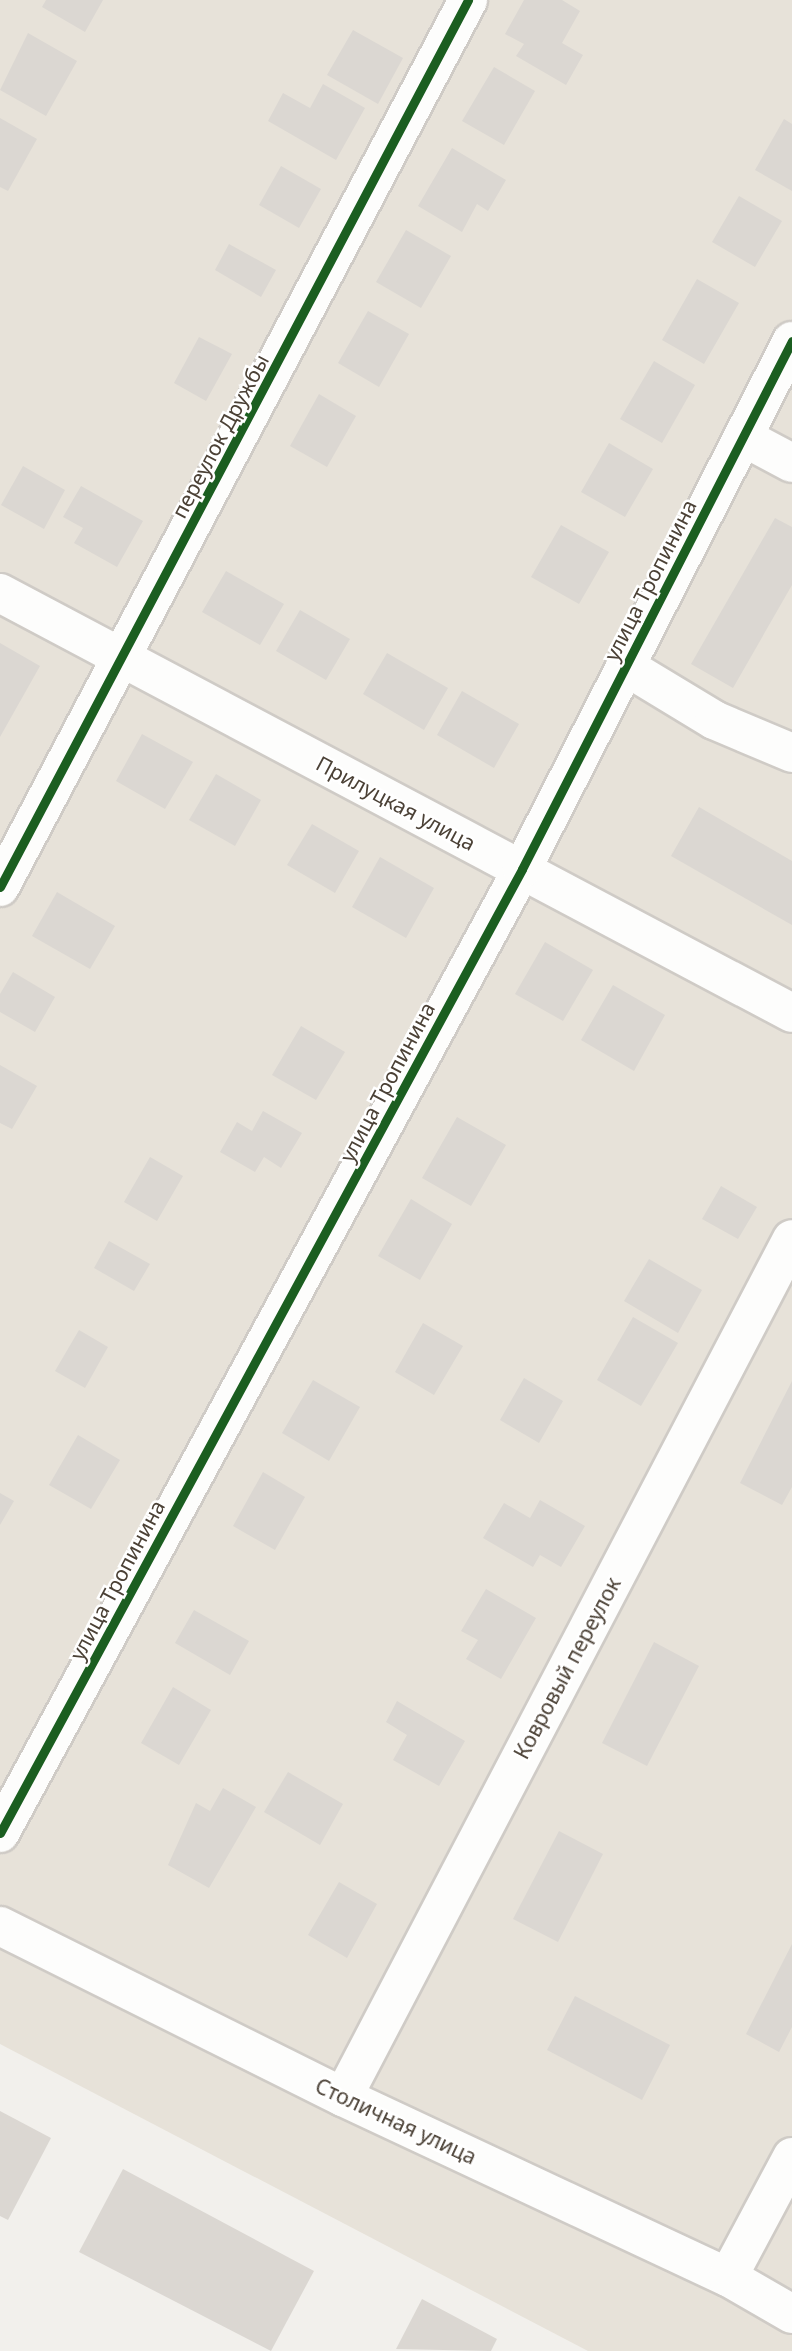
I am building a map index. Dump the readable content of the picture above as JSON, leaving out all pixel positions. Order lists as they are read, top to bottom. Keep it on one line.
{"streets":{"street":["переулок Дружбы","улица Тропинина","Прилуцкая улица","Ковровый переулок","Столичная улица"]},"crossings":[["переулок Дружбы","Прилуцкая улица"],["улица Тропинина","Прилуцкая улица"],["Ковровый переулок","Столичная улица"]]}
